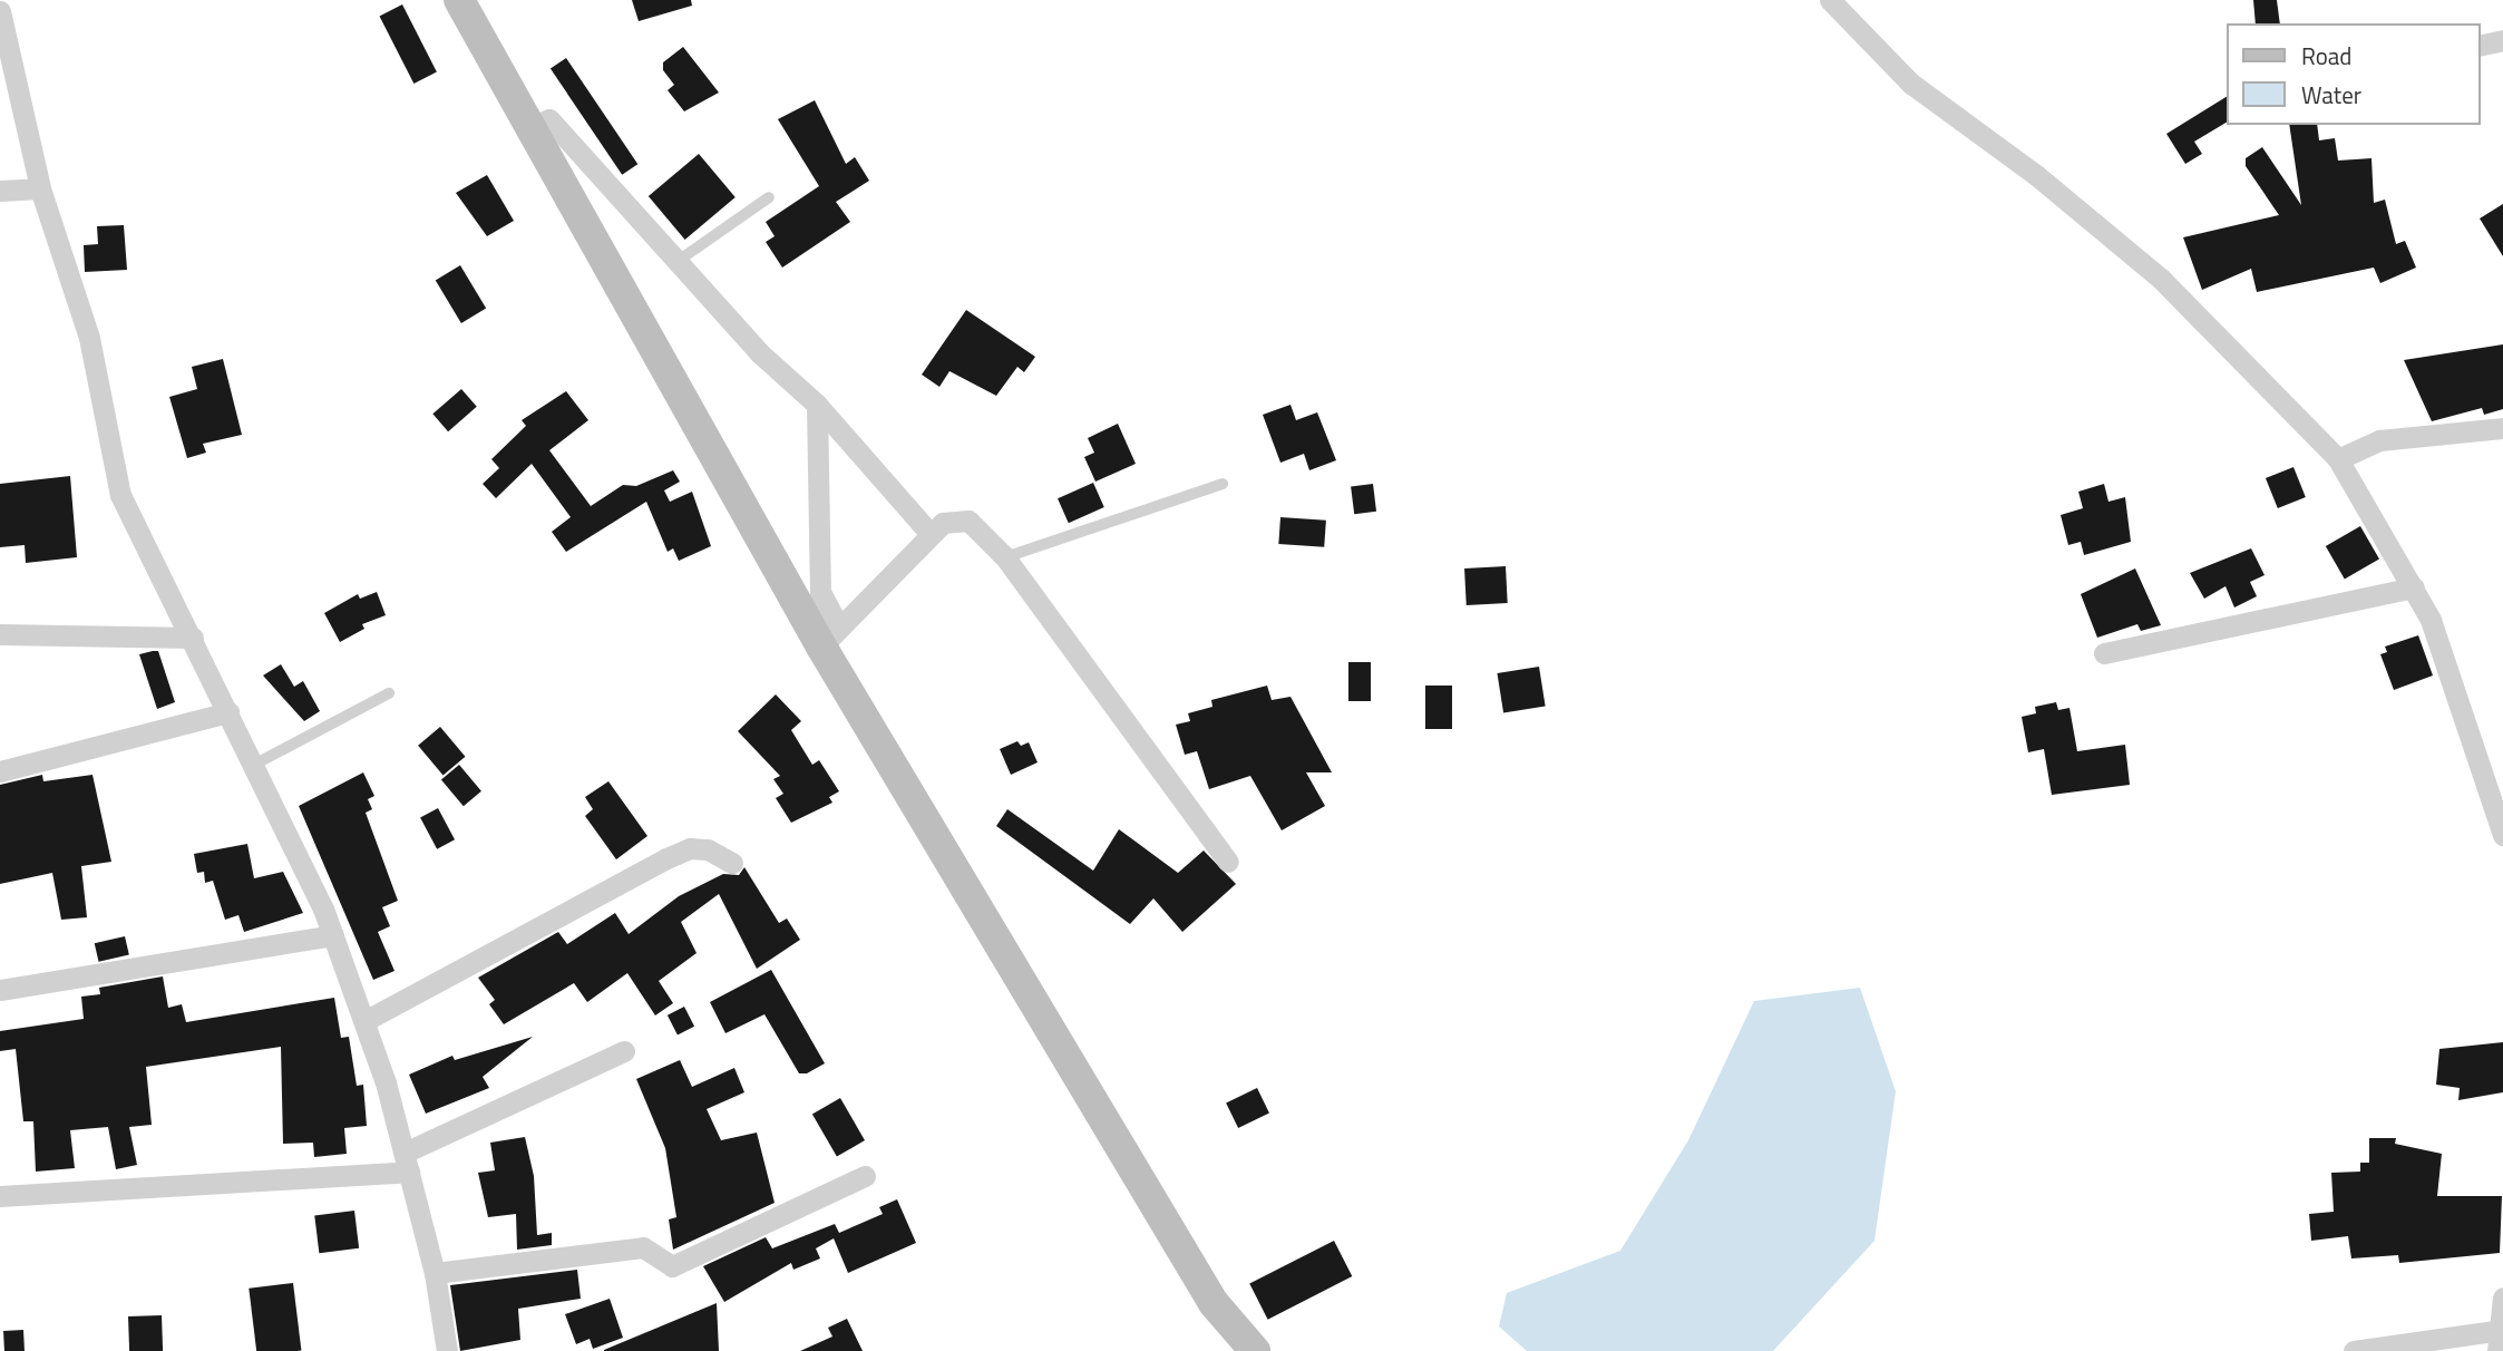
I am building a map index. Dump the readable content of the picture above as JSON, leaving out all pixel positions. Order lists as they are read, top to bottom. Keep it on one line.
{"legend":["Road","Water"]}
